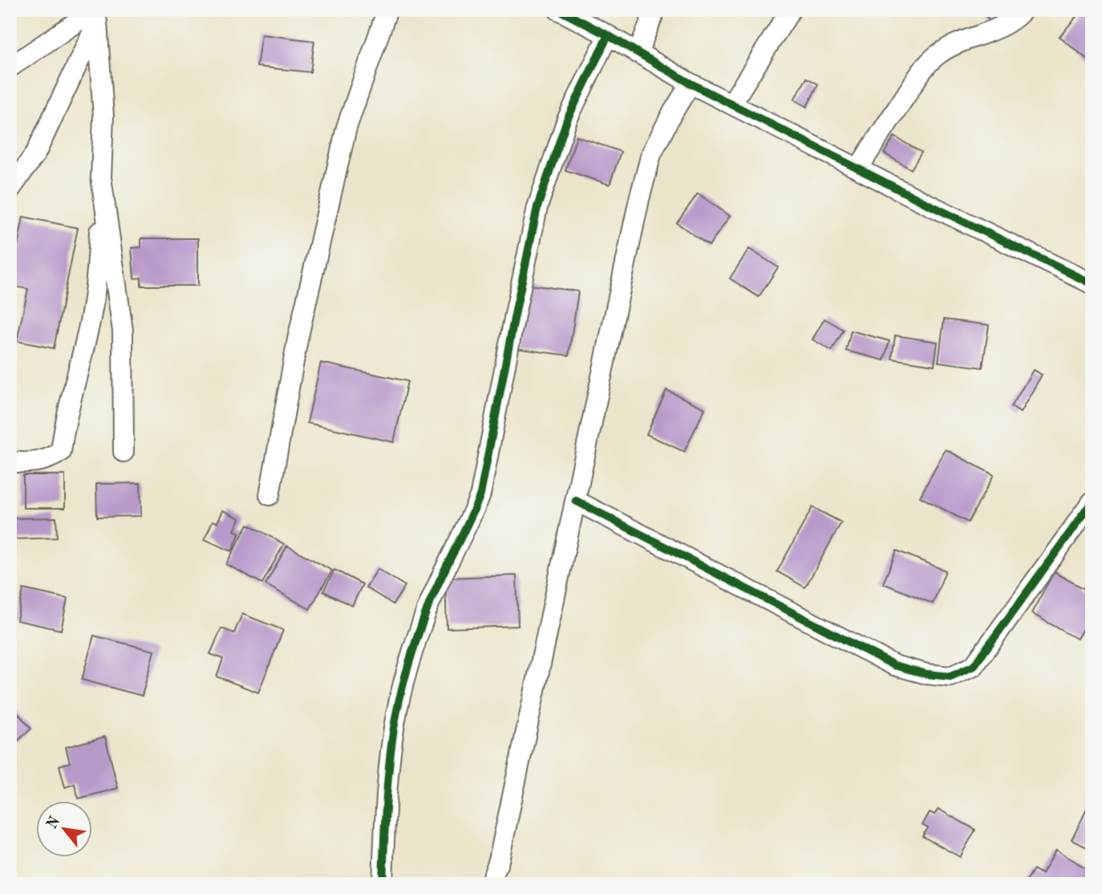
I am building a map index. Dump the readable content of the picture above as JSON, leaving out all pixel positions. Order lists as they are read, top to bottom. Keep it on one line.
{"north":"top left"}
